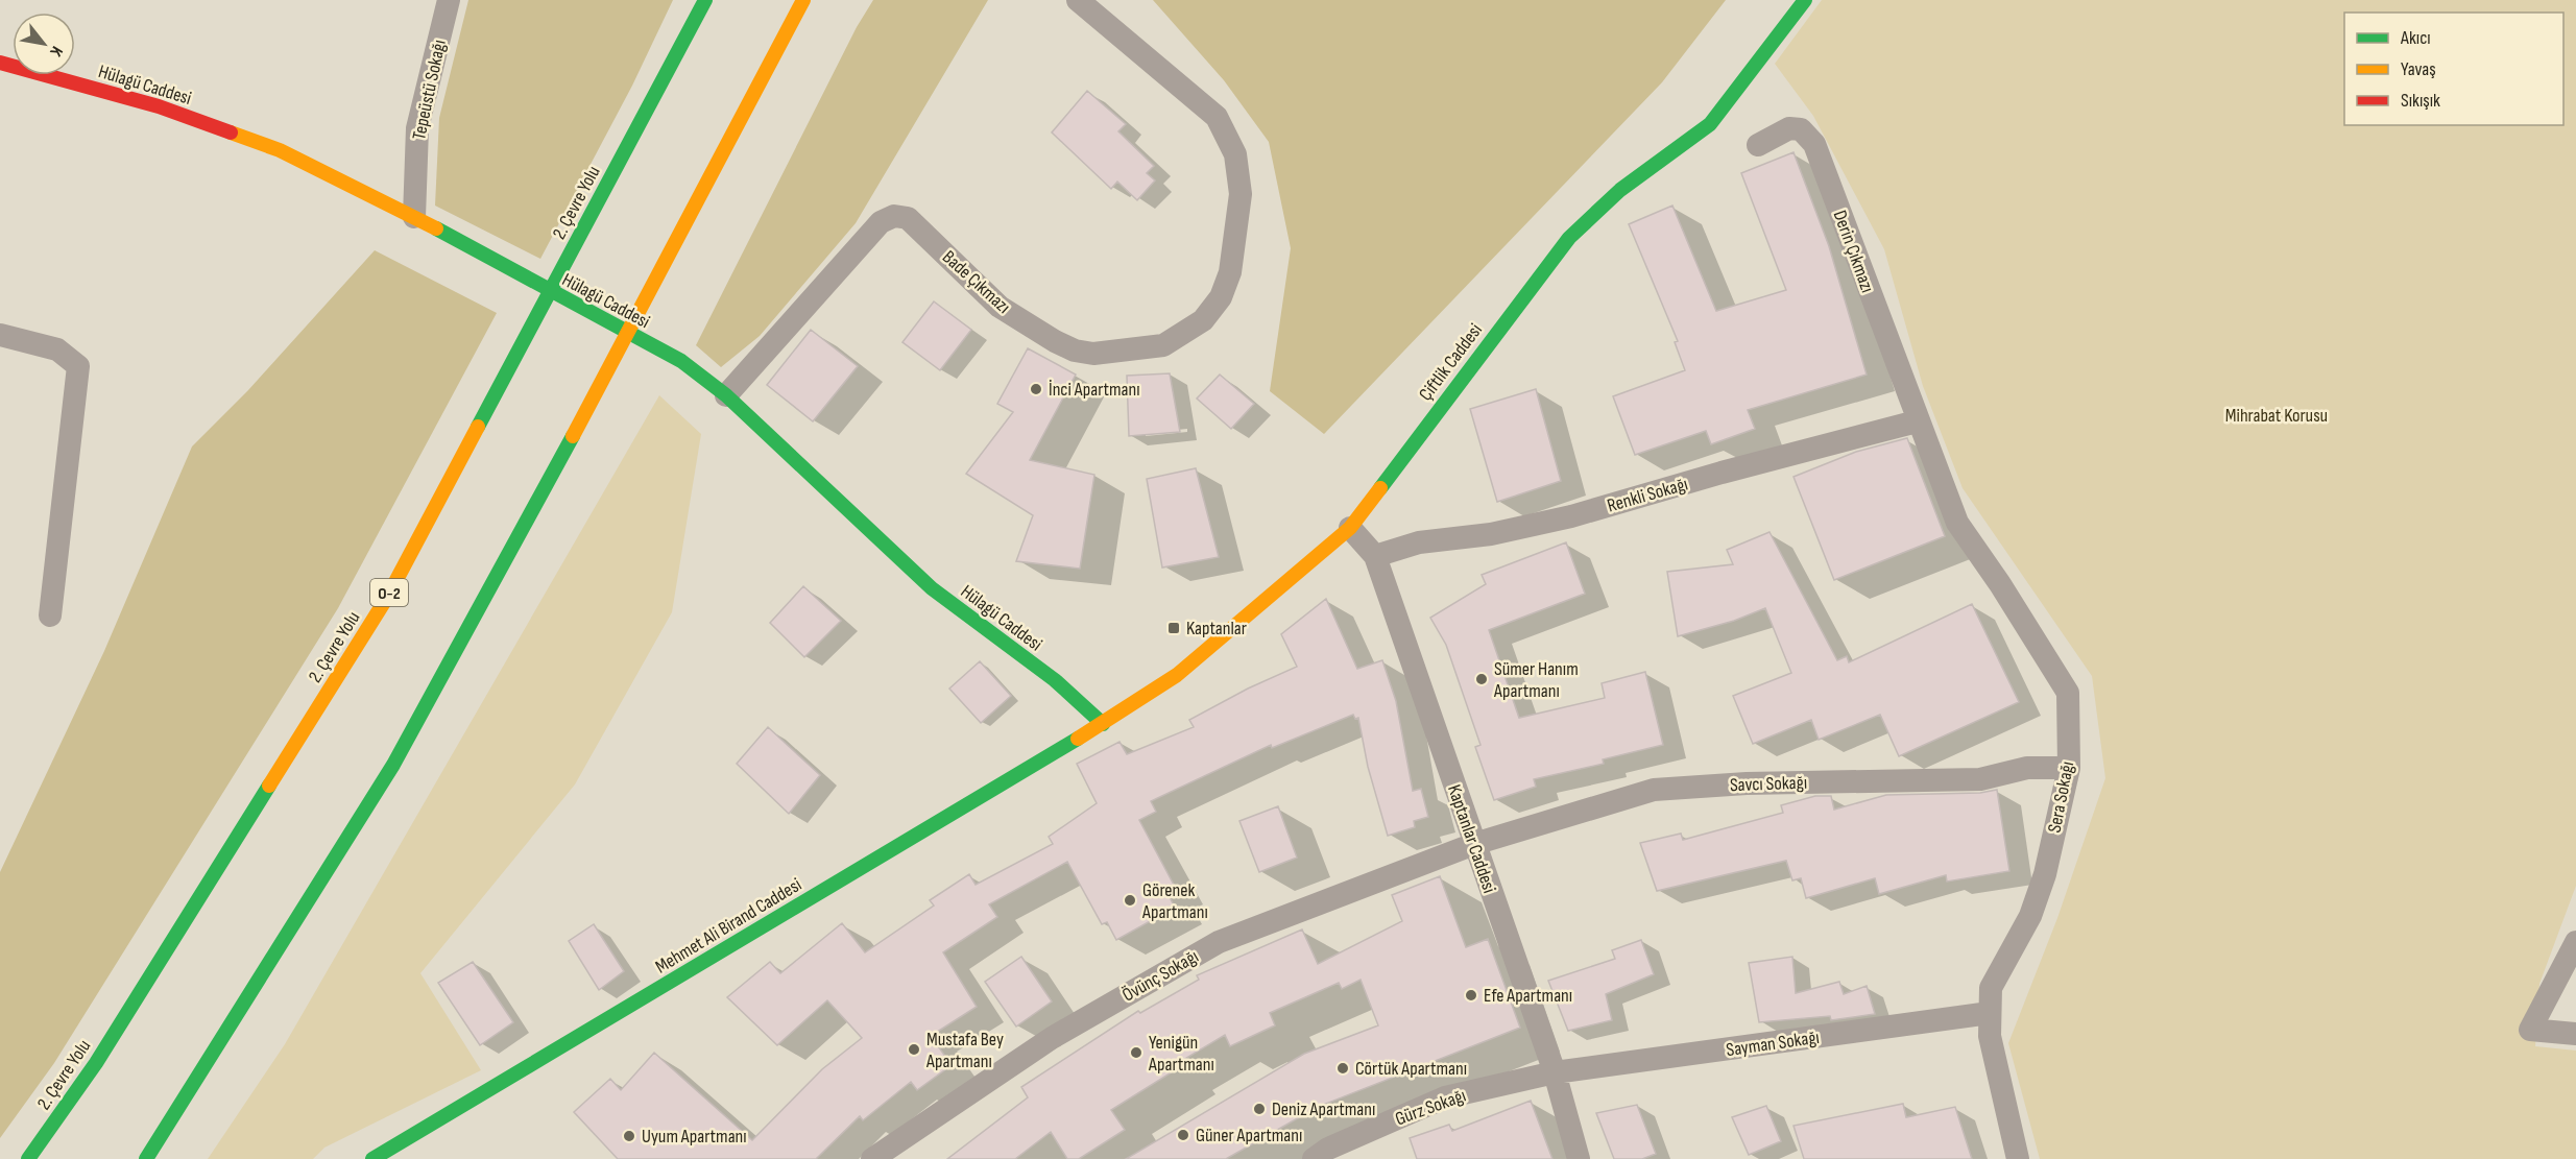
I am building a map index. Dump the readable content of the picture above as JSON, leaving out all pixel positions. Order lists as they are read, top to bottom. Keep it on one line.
{"streets":{"main road":["Hülagü Caddesi","2. Çevre Yolu","Çiftlik Caddesi","O-2","Mehmet Ali Birand Caddesi"],"street":["Tepeüstü Sokağı","Derin Çıkmazı","Bade Çıkmazı","Renkli Sokağı","Savcı Sokağı","Sera Sokağı","Kaptanlar Caddesi","Övünç Sokağı","Sayman Sokağı","Gürz Sokağı"]},"crossings":[["Hülagü Caddesi","Tepeüstü Sokağı"],["Hülagü Caddesi","Bade Çıkmazı"],["Hülagü Caddesi","Çiftlik Caddesi"],["Hülagü Caddesi","Mehmet Ali Birand Caddesi"],["Derin Çıkmazı","Renkli Sokağı"],["Derin Çıkmazı","Sera Sokağı"],["Çiftlik Caddesi","Kaptanlar Caddesi"],["Çiftlik Caddesi","Mehmet Ali Birand Caddesi"],["Renkli Sokağı","Sera Sokağı"],["Renkli Sokağı","Kaptanlar Caddesi"],["Savcı Sokağı","Sera Sokağı"],["Savcı Sokağı","Kaptanlar Caddesi"],["Savcı Sokağı","Övünç Sokağı"],["Sera Sokağı","Sayman Sokağı"],["Kaptanlar Caddesi","Övünç Sokağı"],["Kaptanlar Caddesi","Sayman Sokağı"],["Kaptanlar Caddesi","Gürz Sokağı"],["Sayman Sokağı","Gürz Sokağı"]],"parks":["Mihrabat Korusu"],"places":{"other":["İnci Apartmanı","Sümer Hanım Apartmanı","Görenek Apartmanı","Efe Apartmanı","Mustafa Bey Apartmanı","Yenigün Apartmanı","Cörtük Apartmanı","Deniz Apartmanı","Güner Apartmanı","Uyum Apartmanı"],"transit":["Kaptanlar"]},"legend":["Akıcı","Yavaş","Sıkışık"],"north":"bottom right"}
